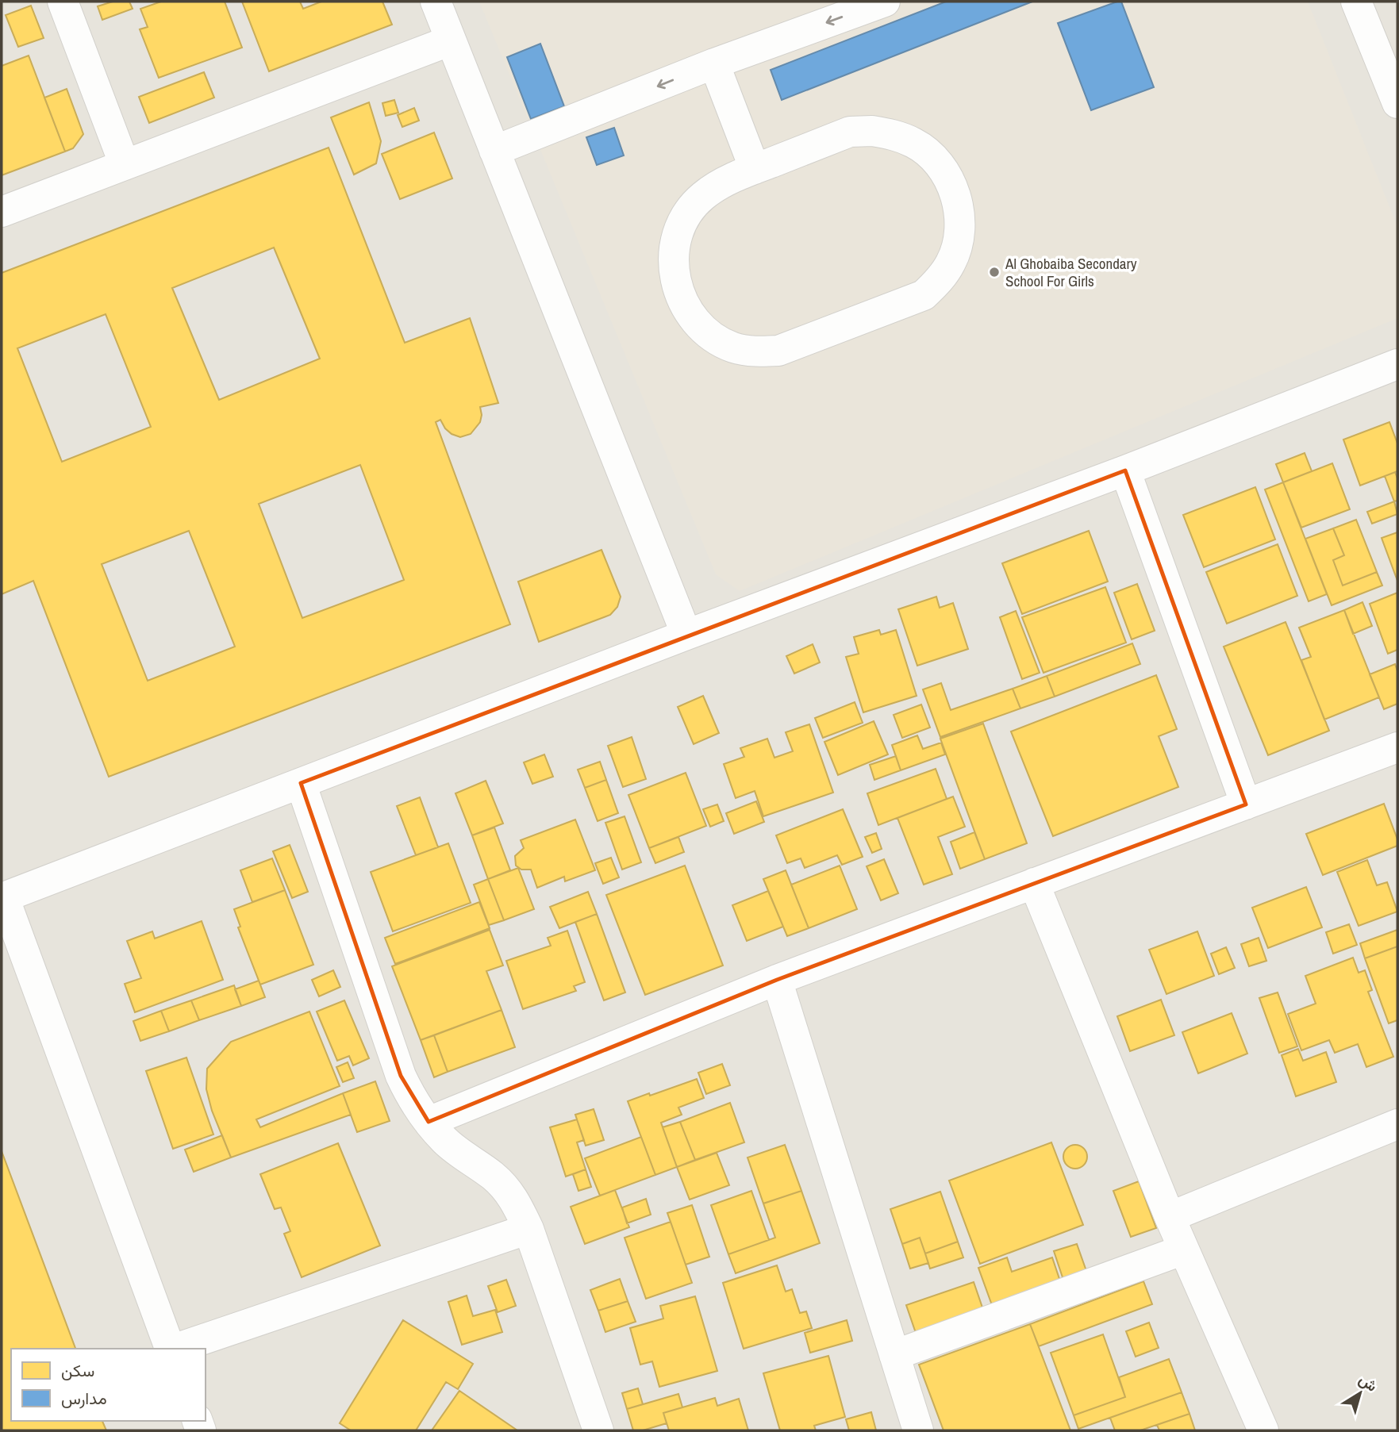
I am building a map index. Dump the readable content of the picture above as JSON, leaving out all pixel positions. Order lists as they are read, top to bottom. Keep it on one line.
{"places":["Al Ghobaiba Secondary School For Girls"],"legend":["سكن","مدارس"],"north":"top right"}
